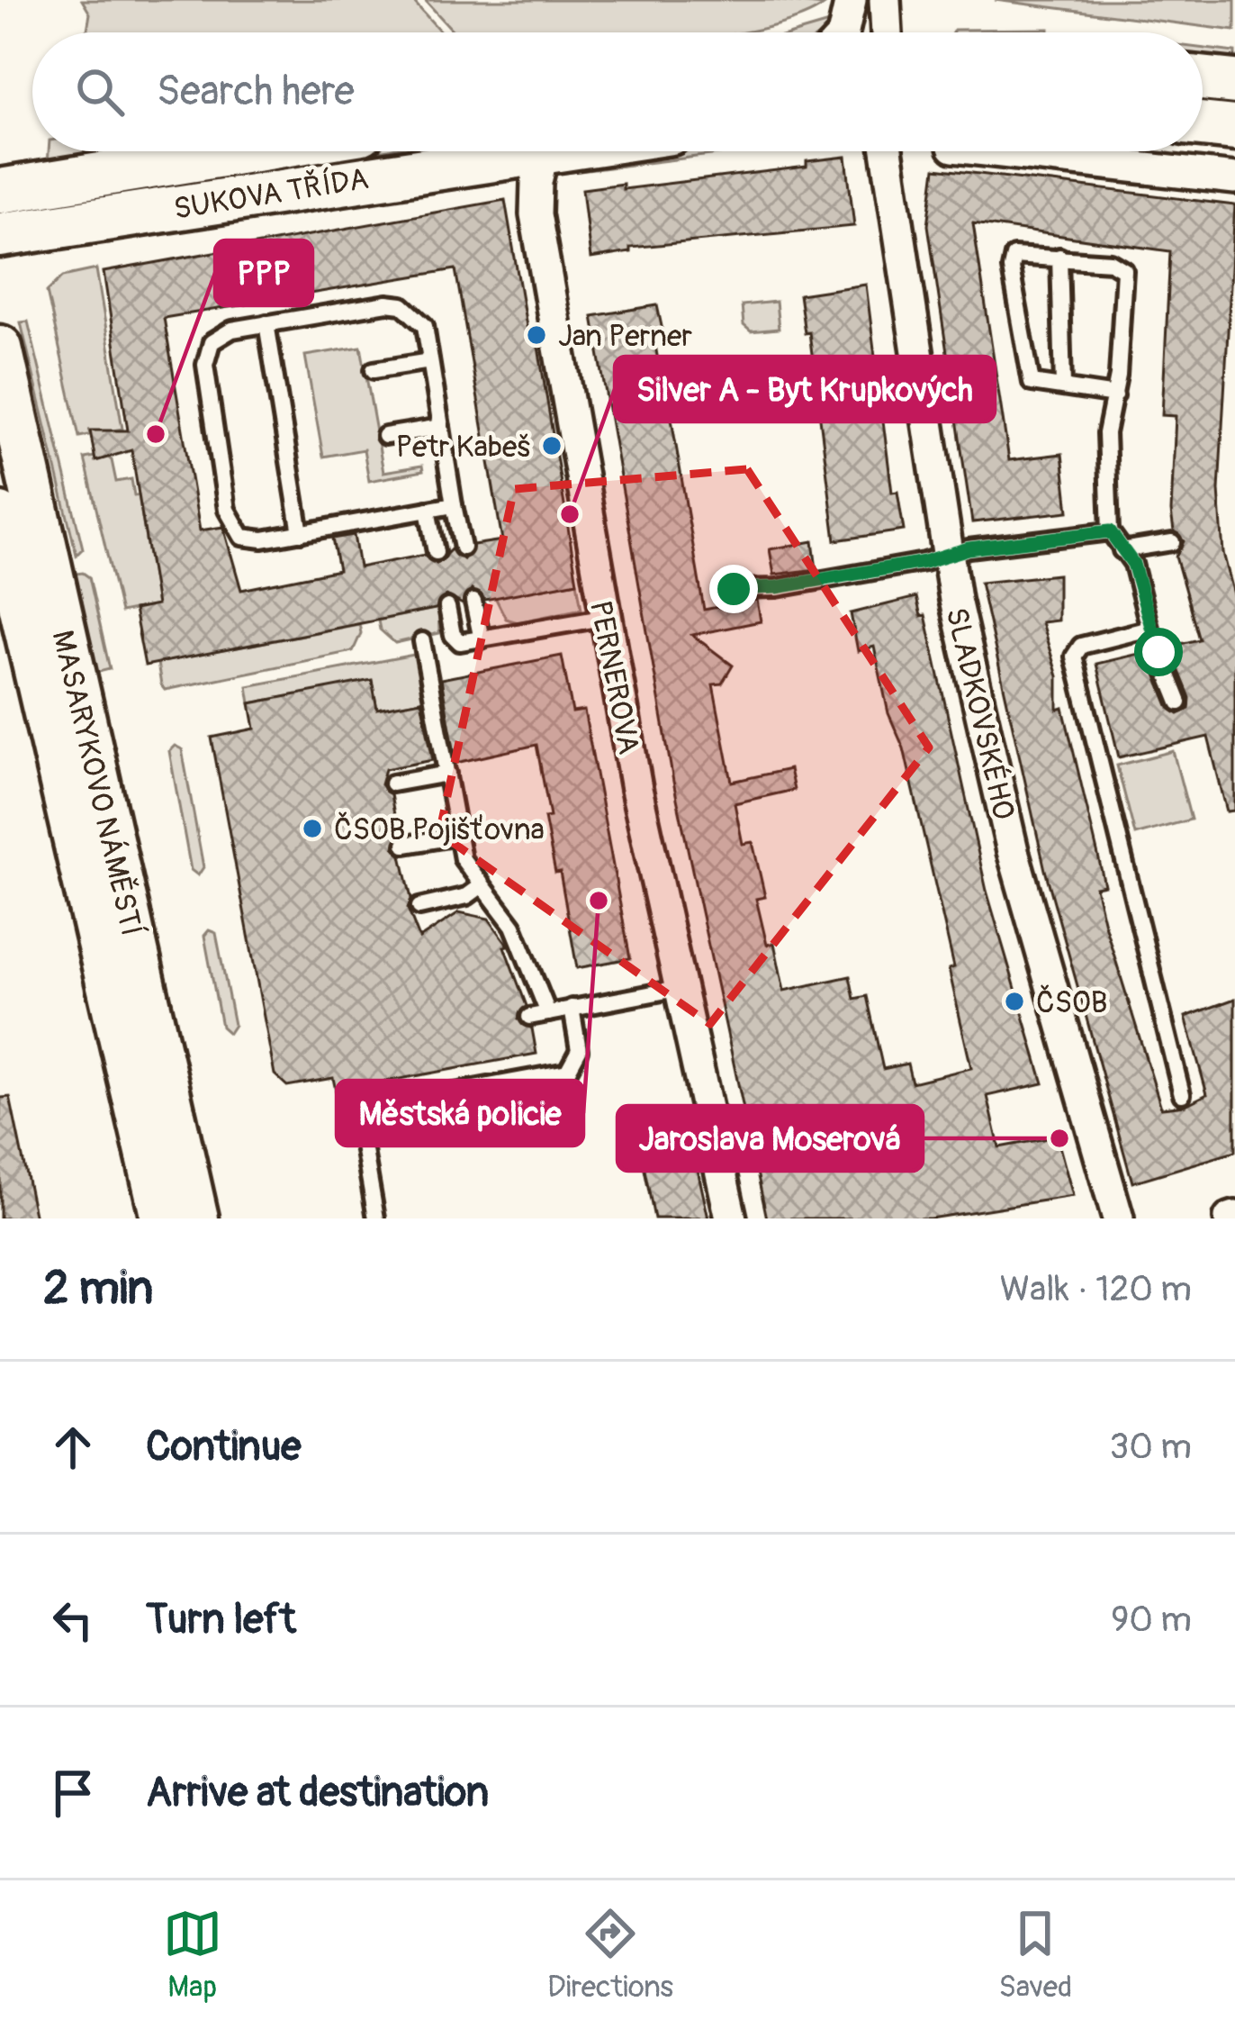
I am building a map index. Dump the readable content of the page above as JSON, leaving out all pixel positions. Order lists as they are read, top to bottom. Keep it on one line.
{"streets":{"main road":["SUKOVA TŘÍDA","MASARYKOVO NÁMĚSTÍ"],"street":["PERNEROVA","SLADKOVSKÉHO"]},"places":["Jan Perner","PPP","Petr Kabeš","Silver A - Byt Krupkových","ČSOB Pojišťovna","Městská policie","ČSOB","Jaroslava Moserová"],"page":{"search":"Search here","heading":["2 min","Walk · 120 m"],"list":[["Continue","30 m"],["Turn left","90 m"],"Arrive at destination"],"nav":["Map","Directions","Saved"]}}
